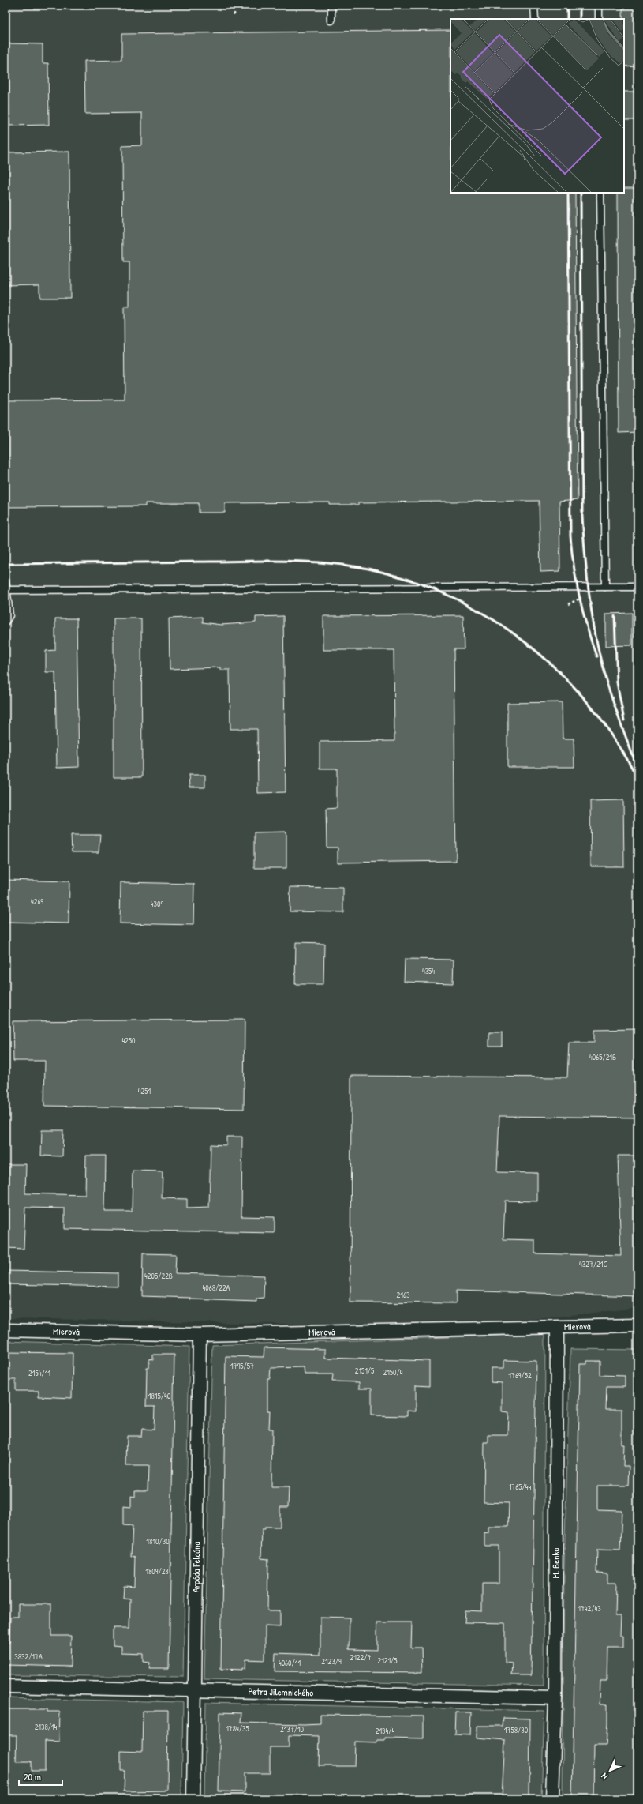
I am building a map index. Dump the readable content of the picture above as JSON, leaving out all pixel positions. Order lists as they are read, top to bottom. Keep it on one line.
{"streets":{"street":["Mierová","M. Benku","Arpáda Felcána","Petra Jilemnického"]},"crossings":[["Mierová","M. Benku"],["Mierová","Arpáda Felcána"],["M. Benku","Petra Jilemnického"],["Arpáda Felcána","Petra Jilemnického"]],"house_numbers":["4269","4309","4354","4250","4065/21B","4251","4327/21C","4205/22B","4068/22A","2163","1795/57","2151/5","2150/4","2154/11","1769/52","1815/40","1765/44","1810/30","1809/28","1742/43","3832/17A","2122/7","2121/5","2123/9","4060/11","2138/14","1784/35","2137/10","1758/30","2134/4"],"scale_bar":"20 m","north":"bottom left"}
